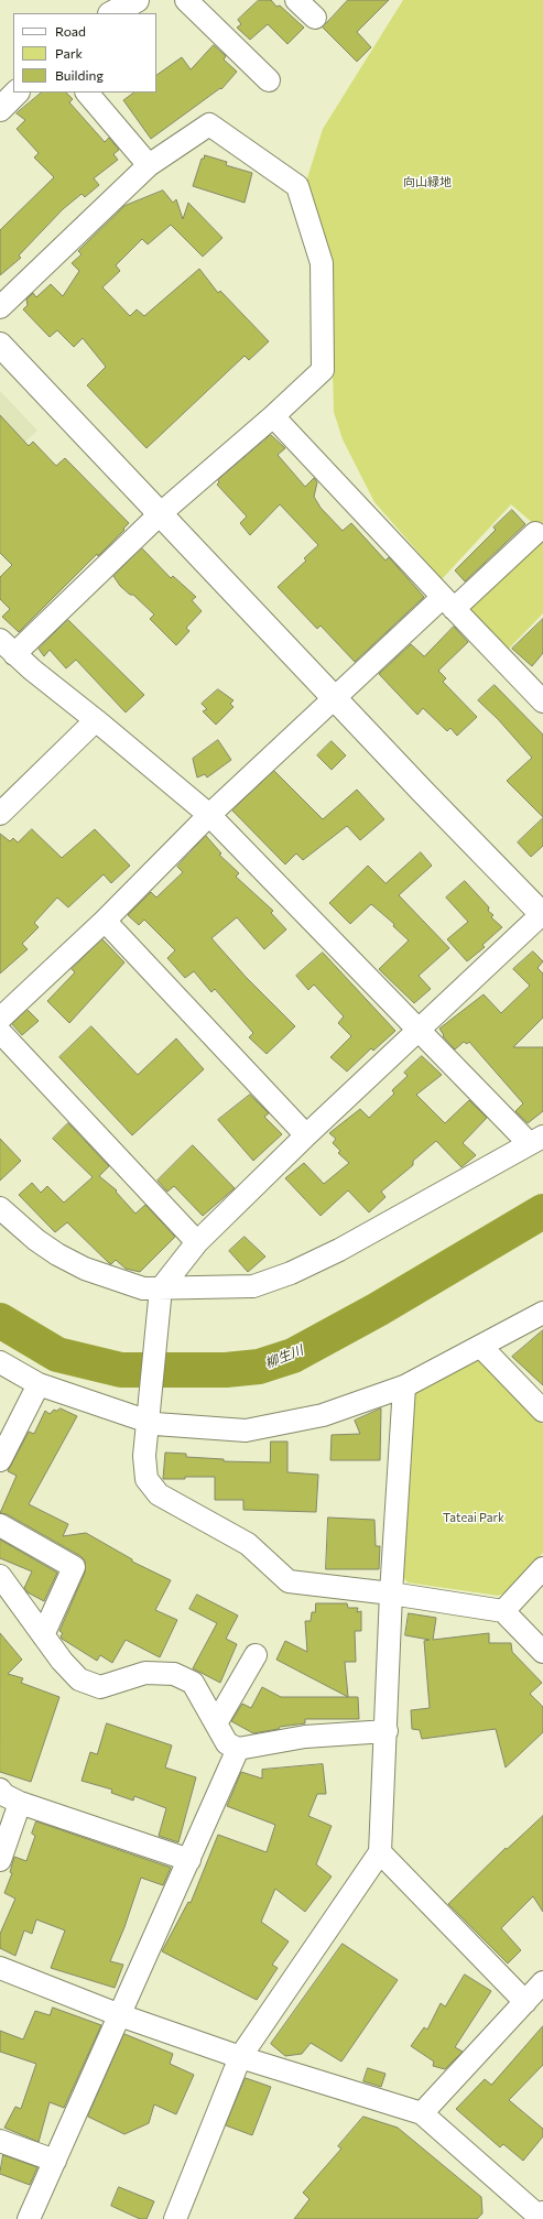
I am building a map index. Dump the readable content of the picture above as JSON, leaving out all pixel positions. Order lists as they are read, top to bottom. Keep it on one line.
{"water":["柳生川"],"parks":["向山緑地","Tateai Park"],"legend":["Road","Park","Building"]}
